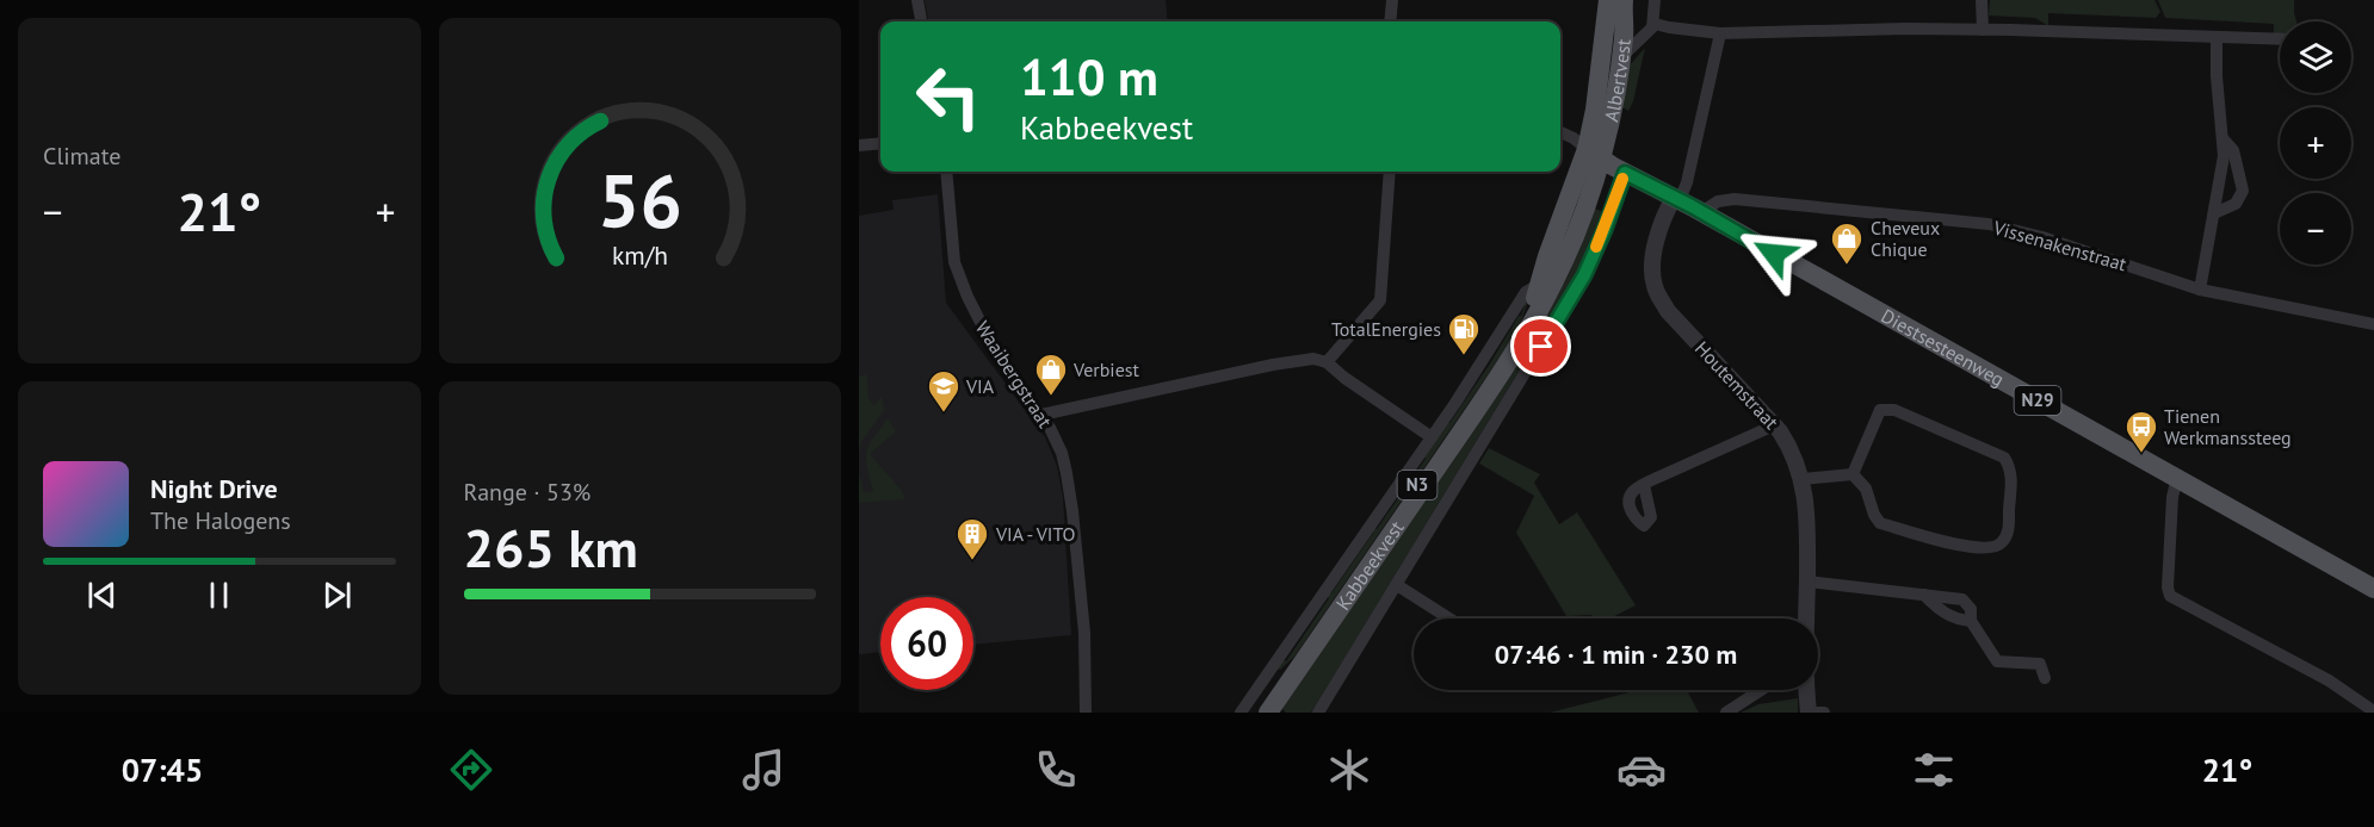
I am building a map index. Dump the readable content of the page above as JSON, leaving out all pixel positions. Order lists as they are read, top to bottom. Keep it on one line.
{"streets":{"main road":["Albertvest","Diestsesteenweg","N29","N3","Kabbeekvest"],"street":["Vissenakenstraat","Waaibergstraat","Houtemstraat"]},"crossings":[["Albertvest","Diestsesteenweg"],["Albertvest","Kabbeekvest"],["Vissenakenstraat","Diestsesteenweg"],["Diestsesteenweg","Houtemstraat"],["Diestsesteenweg","Kabbeekvest"]],"places":{"shop":["Cheveux Chique","Verbiest"],"fuel station":["TotalEnergies"],"school or university":["VIA"],"bus stop":["Tienen Werkmanssteeg"],"building":["VIA - VITO"]},"page":{"tile":["Climate",["Range · 53%","265 km"]],"map_buttons":["+","−"],"turn":["110 m","Kabbeekvest"],"heat":["−","21°","+"],"song":["Night Drive","The Halogens"],"limit":"60","trip":"07:46 · 1 min · 230 m","tabs":["07:45","21°"],"gauge":["56","km/h"]}}
